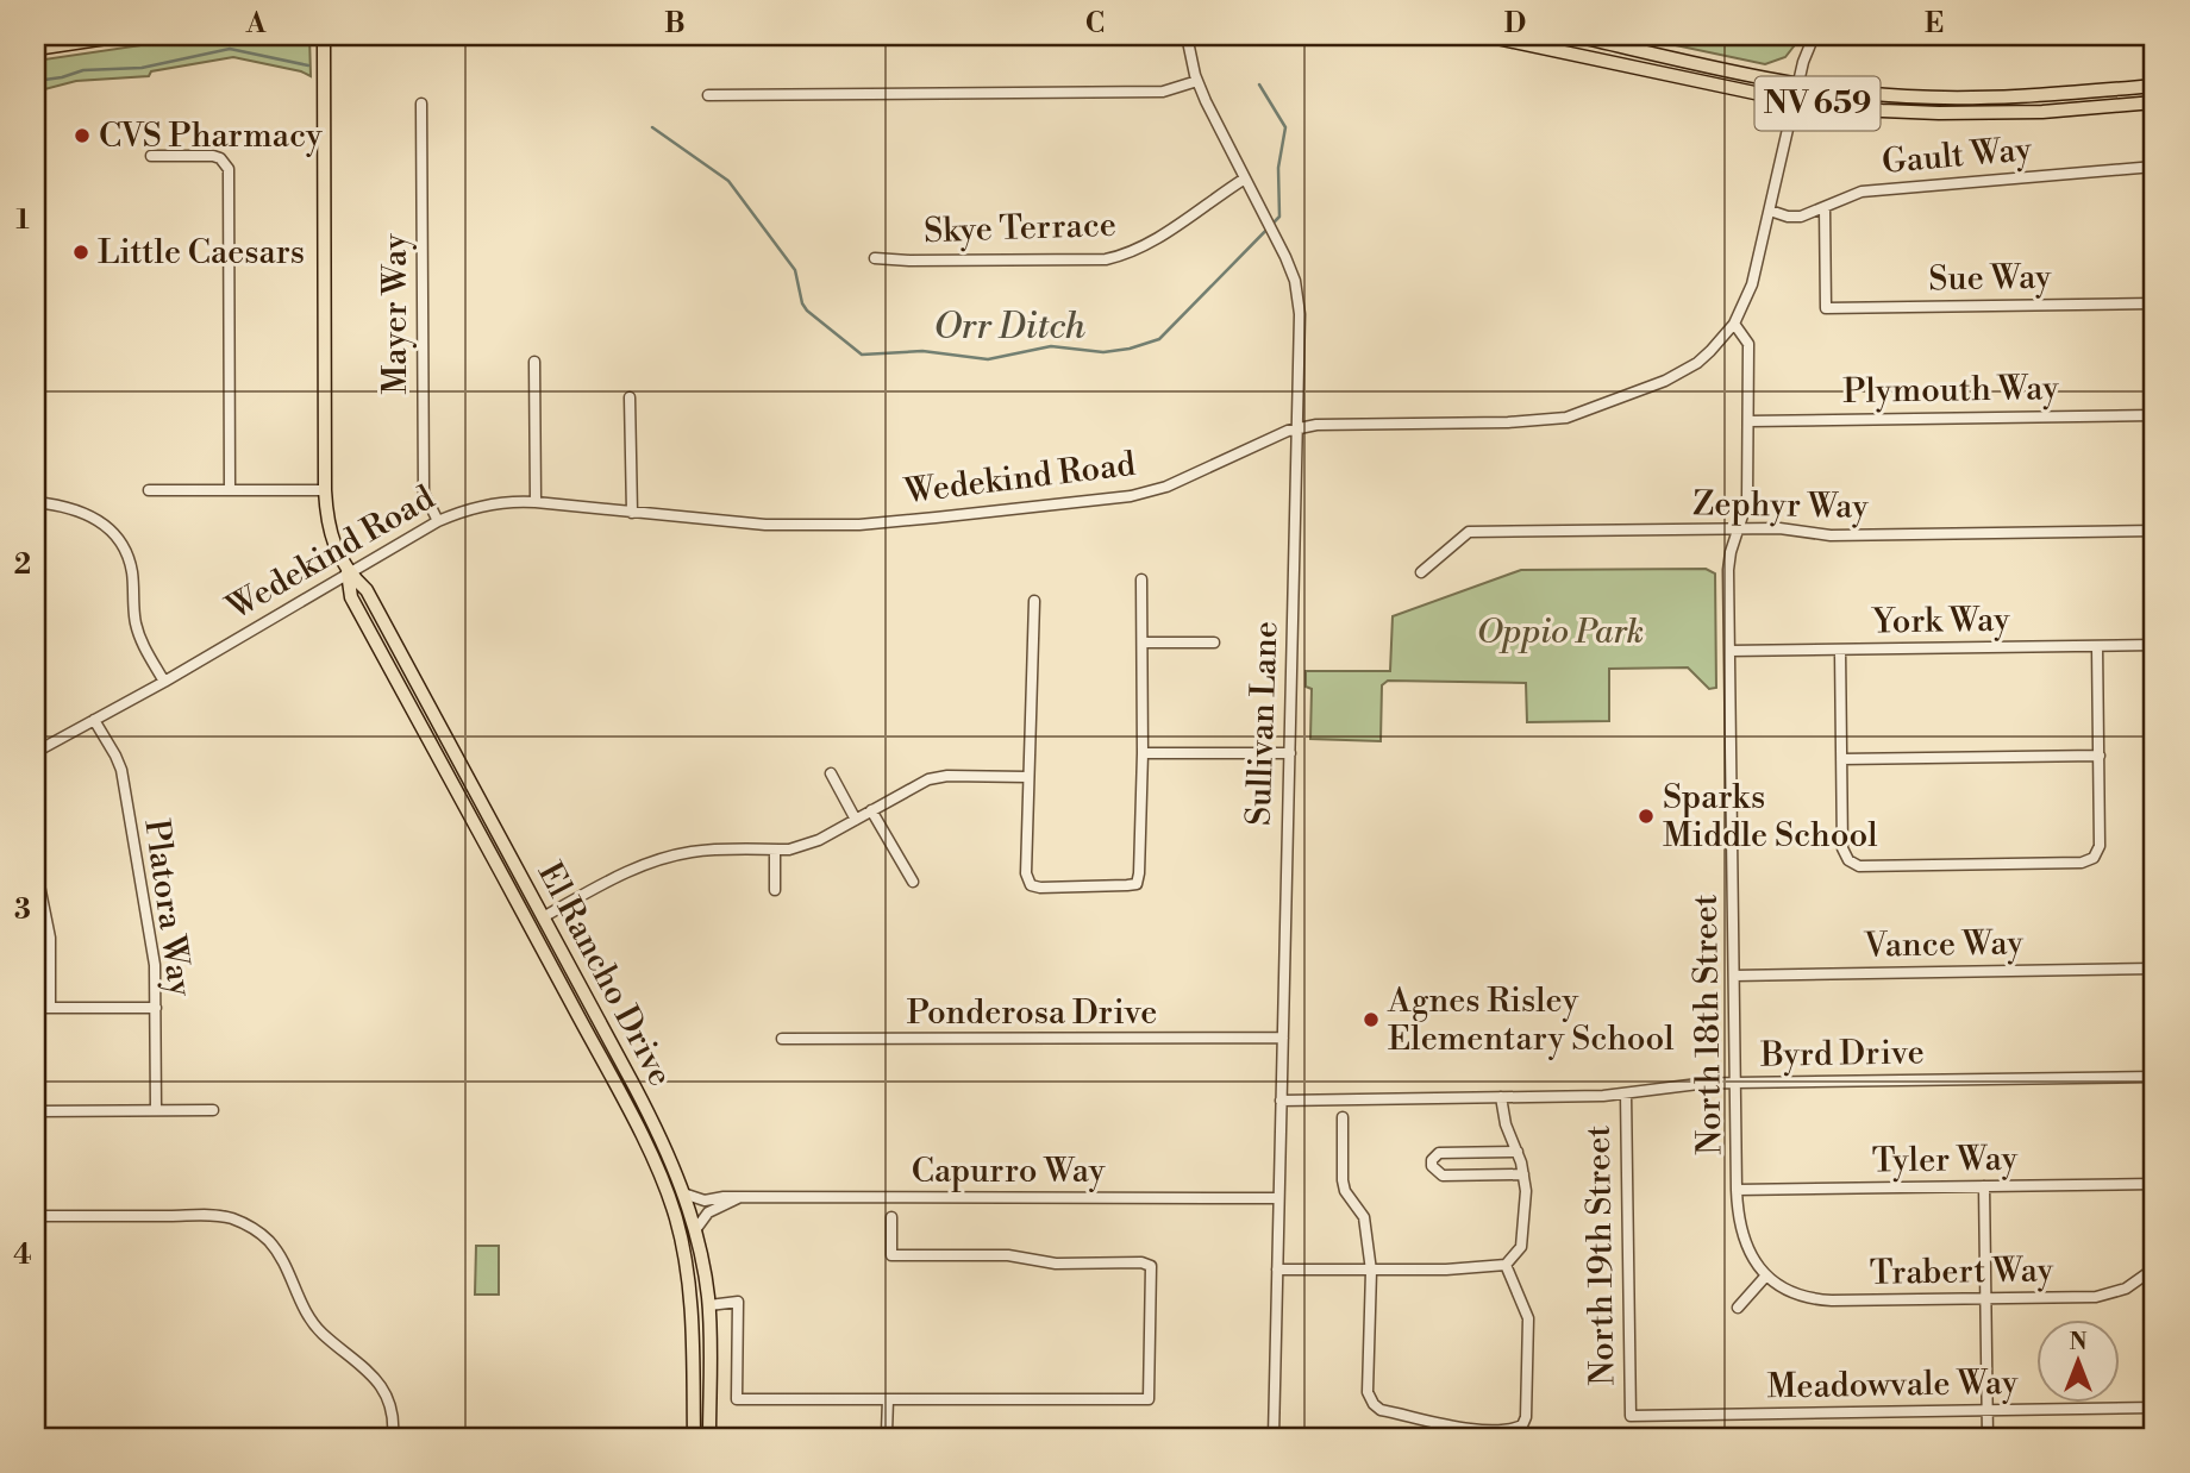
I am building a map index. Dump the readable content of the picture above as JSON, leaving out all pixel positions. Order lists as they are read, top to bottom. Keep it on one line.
{"streets":{"main road":["NV 659","El Rancho Drive"],"street":["Gault Way","Skye Terrace","Sue Way","Mayer Way","Plymouth Way","Wedekind Road","Zephyr Way","York Way","Sullivan Lane","Platora Way","Vance Way","Ponderosa Drive","North 18th Street","Byrd Drive","Tyler Way","Capurro Way","North 19th Street","Trabert Way","Meadowvale Way"]},"crossings":[["NV 659","Wedekind Road"],["Gault Way","Sue Way"],["Gault Way","Wedekind Road"],["Skye Terrace","Sullivan Lane"],["Mayer Way","Wedekind Road"],["Plymouth Way","North 18th Street"],["Wedekind Road","Sullivan Lane"],["Wedekind Road","Platora Way"],["Wedekind Road","El Rancho Drive"],["Wedekind Road","North 18th Street"],["Zephyr Way","North 18th Street"],["York Way","North 18th Street"],["Sullivan Lane","Ponderosa Drive"],["Sullivan Lane","Byrd Drive"],["Sullivan Lane","Capurro Way"],["Vance Way","North 18th Street"],["El Rancho Drive","Capurro Way"],["North 18th Street","Byrd Drive"],["North 18th Street","Tyler Way"],["North 18th Street","Trabert Way"],["Byrd Drive","North 19th Street"],["North 19th Street","Meadowvale Way"]],"water":["Orr Ditch"],"parks":["Oppio Park"],"places":["CVS Pharmacy","Little Caesars","Sparks Middle School","Agnes Risley Elementary School"],"north":"top","grid":{"columns":["A","B","C","D","E"],"rows":["1","2","3","4"]}}
